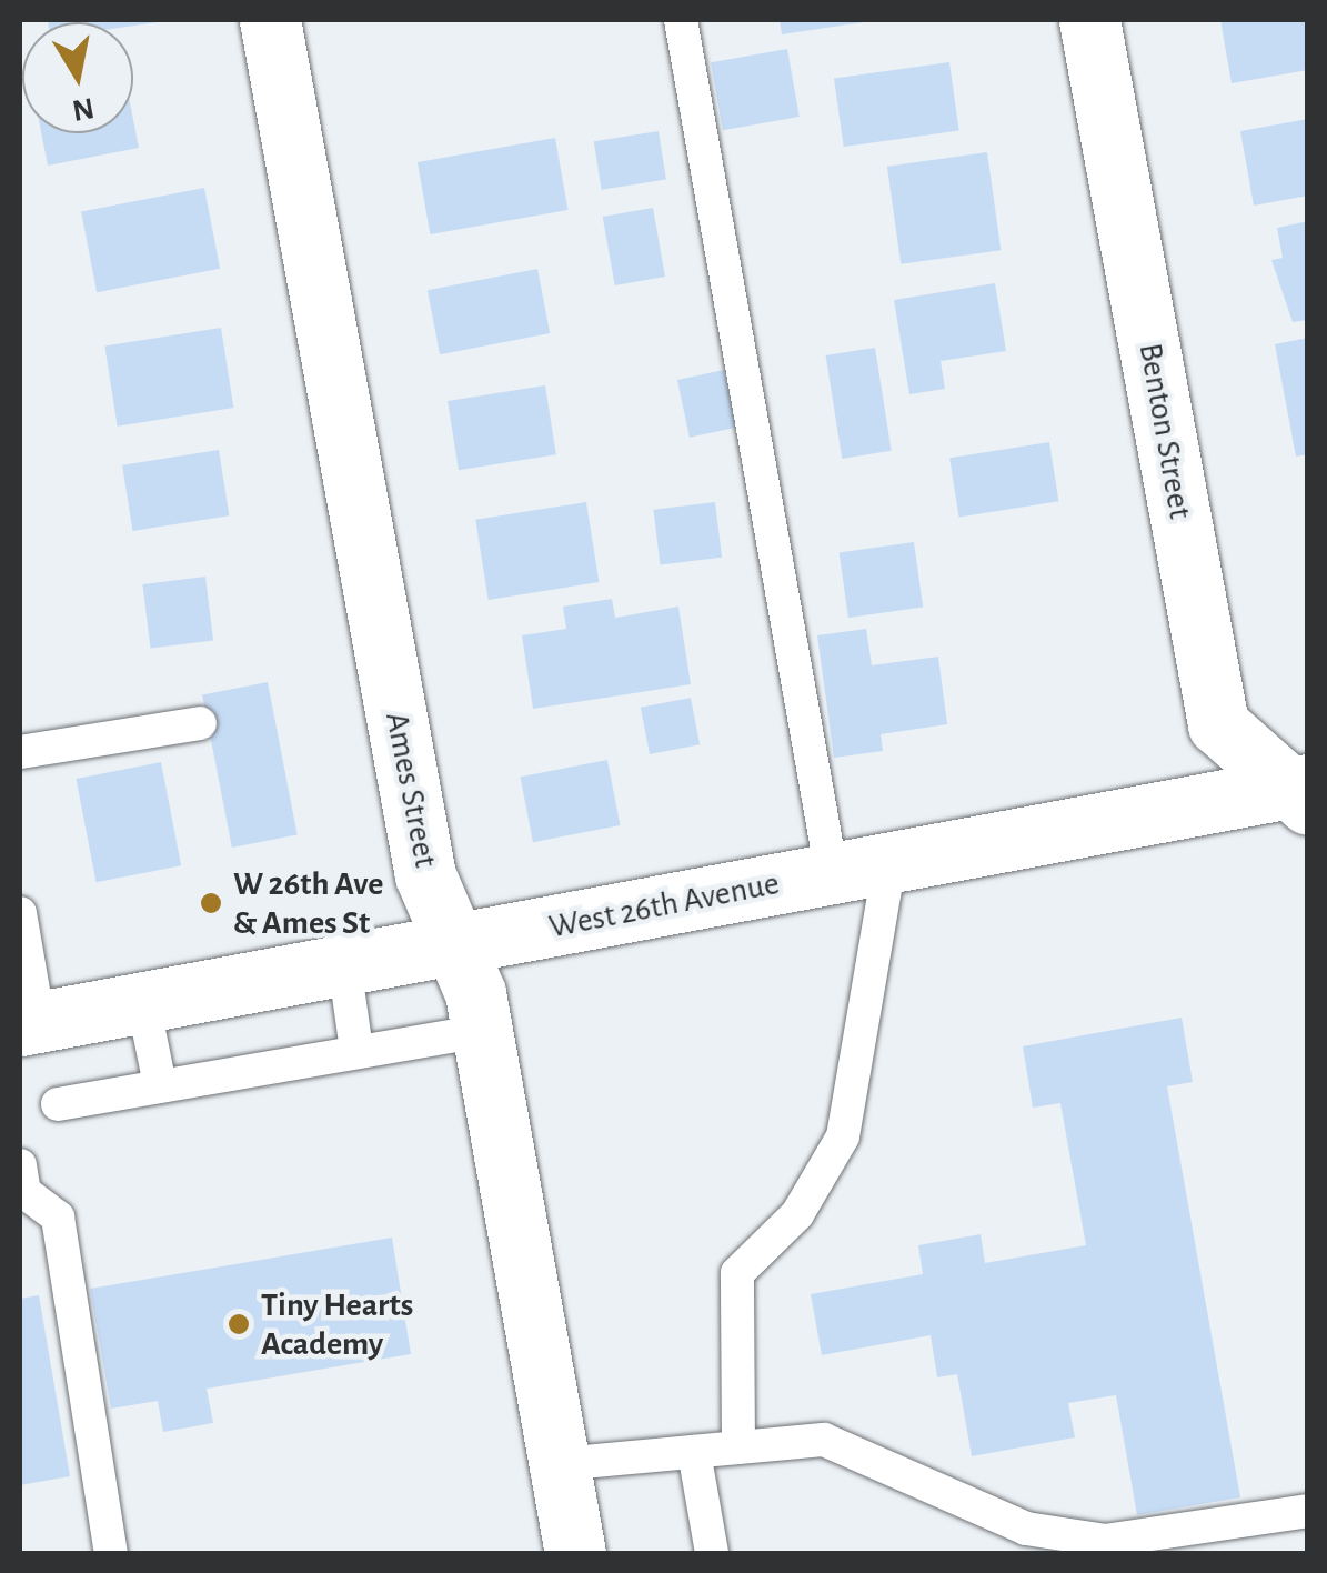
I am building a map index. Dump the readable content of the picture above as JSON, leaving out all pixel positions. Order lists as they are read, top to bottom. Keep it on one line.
{"streets":{"street":["Benton Street","Ames Street","West 26th Avenue"]},"crossings":[["Benton Street","West 26th Avenue"],["Ames Street","West 26th Avenue"]],"places":["W 26th Ave & Ames St","Tiny Hearts Academy"],"north":"bottom"}
